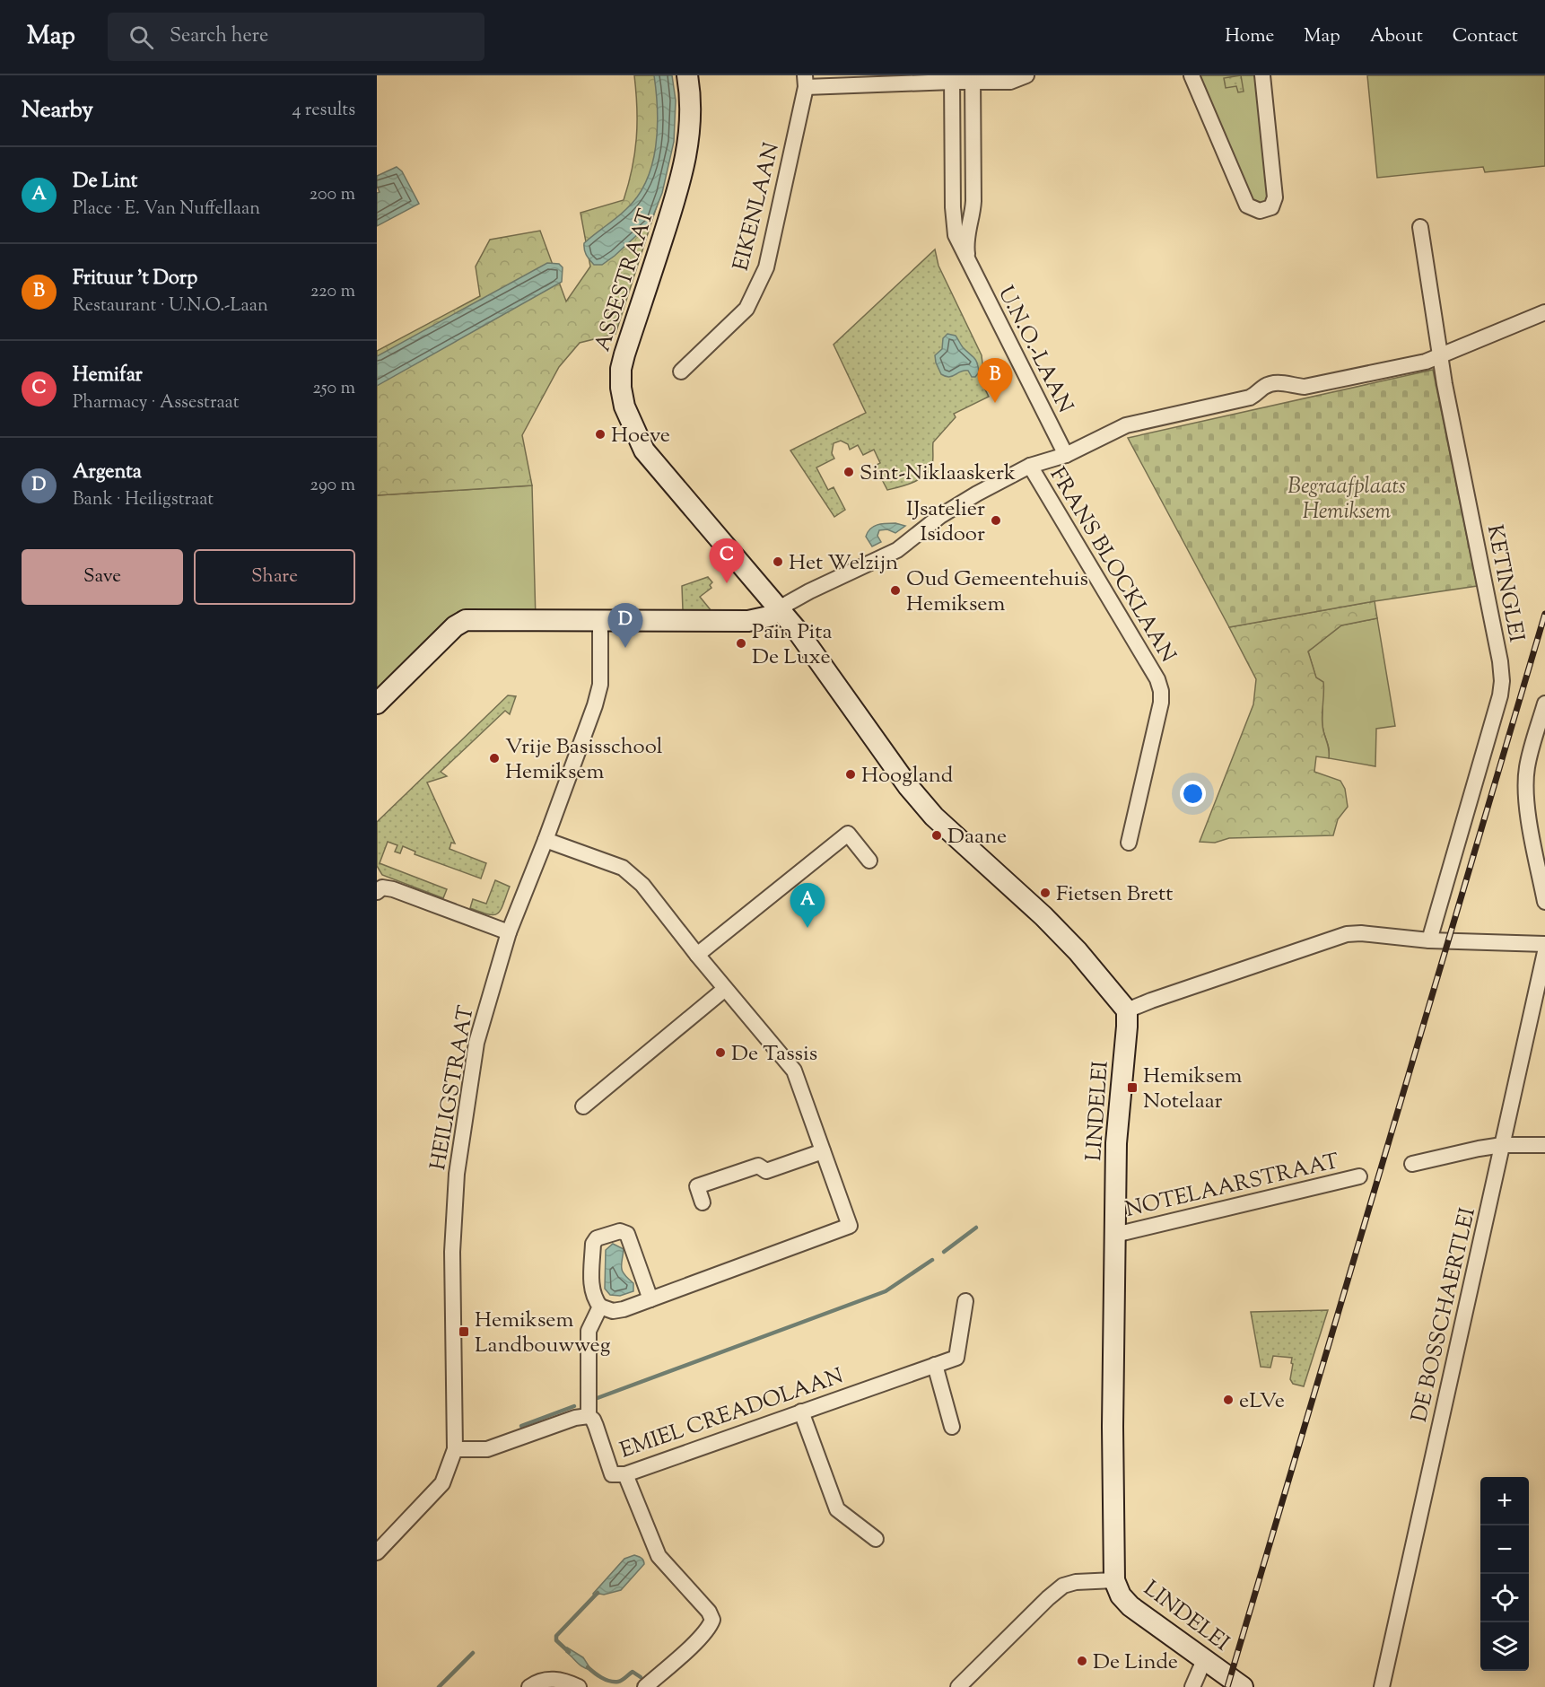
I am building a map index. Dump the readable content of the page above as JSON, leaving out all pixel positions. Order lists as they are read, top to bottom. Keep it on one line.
{"streets":{"street":["EIKENLAAN","ASSESTRAAT","U.N.O.-LAAN","FRANS BLOCKLAAN","KETINGLEI","HEILIGSTRAAT","LINDELEI","NOTELAARSTRAAT","DE BOSSCHAERTLEI","EMIEL CREADOLAAN"]},"crossings":[["EIKENLAAN","U.N.O.-LAAN"],["LINDELEI","NOTELAARSTRAAT"]],"parks":["Begraafplaats Hemiksem"],"places":{"other":["Hoeve","Sint-Niklaaskerk","IJsatelier Isidoor","Het Welzijn","Oud Gemeentehuis Hemiksem","Pain Pita De Luxe","Vrije Basisschool Hemiksem","Hoogland","Daane","Fietsen Brett","De Tassis","eLVe","De Linde"],"transit":["Hemiksem Notelaar","Hemiksem Landbouwweg"]},"page":{"header":"Map","search":"Search here","nav":["Home","Map","About","Contact"],"heading":["Nearby","4 results"],"list":[{"mark":"A","name":"De Lint","note":"Place · E. Van Nuffellaan","value":"200 m"},{"mark":"B","name":"Frituur 't Dorp","note":"Restaurant · U.N.O.-Laan","value":"220 m"},{"mark":"C","name":"Hemifar","note":"Pharmacy · Assestraat","value":"250 m"},{"mark":"D","name":"Argenta","note":"Bank · Heiligstraat","value":"290 m"}],"pins":["B","C","D","A"],"buttons":["Save","Share"],"map_buttons":["+","−"]}}
